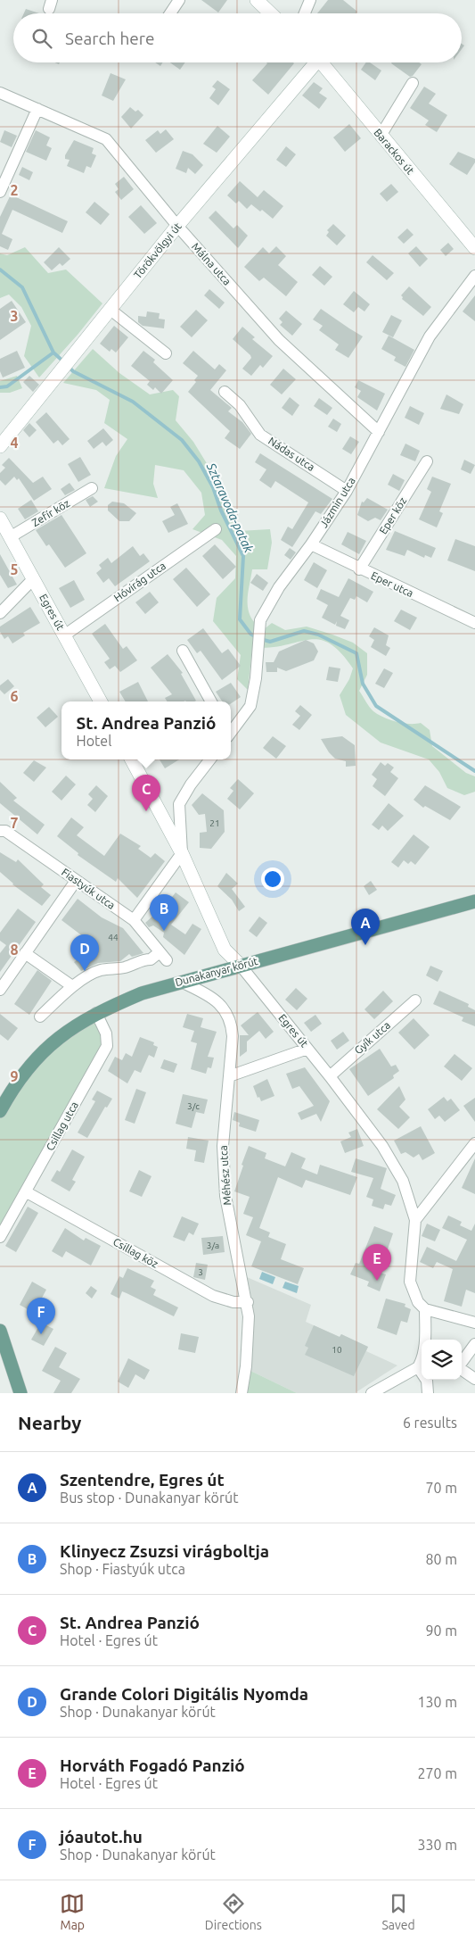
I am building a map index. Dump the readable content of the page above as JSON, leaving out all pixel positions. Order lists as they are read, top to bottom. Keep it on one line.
{"streets":{"main road":["Dunakanyar körút"],"street":["Barackos út","Törökvölgyi út","Málna utca","Nádas utca","Jázmin utca","Zefír köz","Eper köz","Hóvirág utca","Eper utca","Egres út","Fiastyúk utca","Gyík utca","Csillag utca","Méhész utca","Csillag köz"]},"crossings":[["Törökvölgyi út","Málna utca"],["Málna utca","Jázmin utca"],["Nádas utca","Jázmin utca"],["Jázmin utca","Eper utca"],["Zefír köz","Egres út"],["Eper köz","Eper utca"],["Hóvirág utca","Egres út"],["Egres út","Dunakanyar körút"],["Egres út","Gyík utca"],["Dunakanyar körút","Csillag utca"],["Dunakanyar körút","Méhész utca"],["Csillag utca","Csillag köz"],["Méhész utca","Csillag köz"]],"water":["Sztaravoda-patak"],"house_numbers":["21","44","3/c","3/a","3","10"],"page":{"search":"Search here","popup":["St. Andrea Panzió","Hotel"],"pins":["C","B","A","D","E","F"],"heading":["Nearby","6 results"],"list":[{"mark":"A","name":"Szentendre, Egres út","note":"Bus stop · Dunakanyar körút","value":"70 m"},{"mark":"B","name":"Klinyecz Zsuzsi virágboltja","note":"Shop · Fiastyúk utca","value":"80 m"},{"mark":"C","name":"St. Andrea Panzió","note":"Hotel · Egres út","value":"90 m"},{"mark":"D","name":"Grande Colori Digitális Nyomda","note":"Shop · Dunakanyar körút","value":"130 m"},{"mark":"E","name":"Horváth Fogadó Panzió","note":"Hotel · Egres út","value":"270 m"},{"mark":"F","name":"jóautot.hu","note":"Shop · Dunakanyar körút","value":"330 m"}],"nav":["Map","Directions","Saved"]},"grid":{"rows":["2","3","4","5","6","7","8","9"]}}
